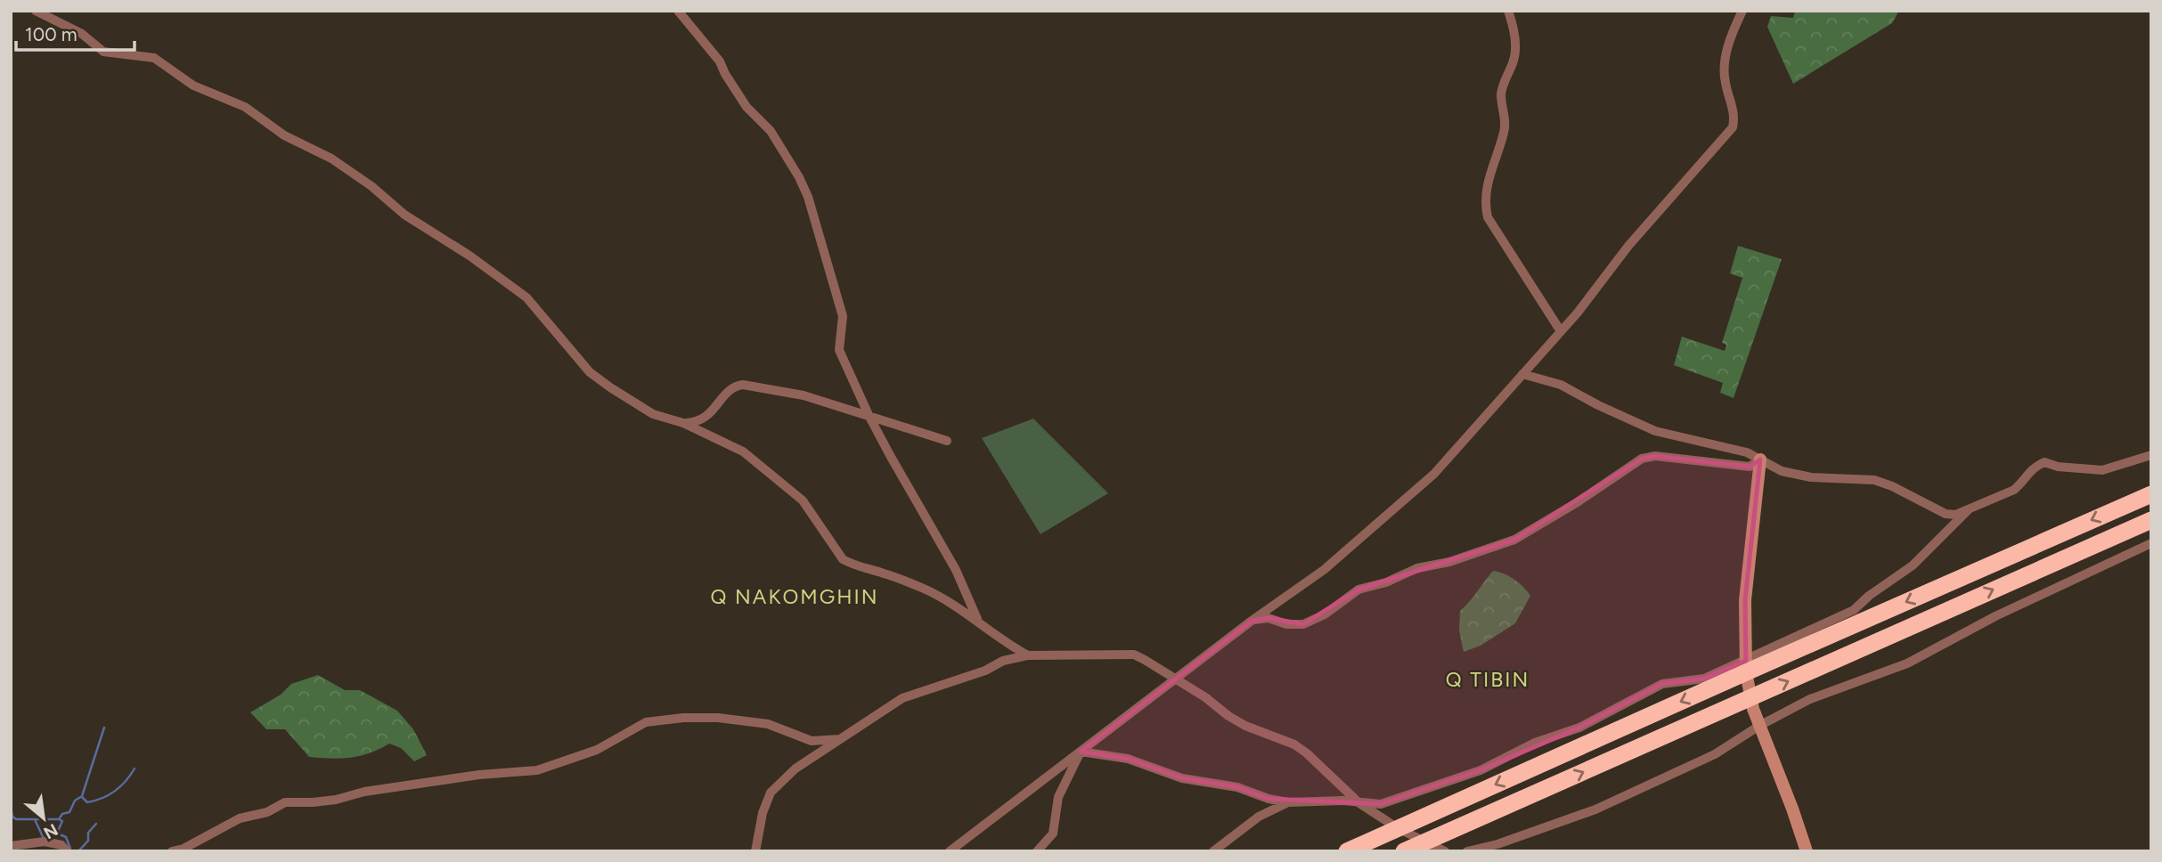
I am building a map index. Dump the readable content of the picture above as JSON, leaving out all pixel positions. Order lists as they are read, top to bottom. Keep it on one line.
{"districts":["Q NAKOMGHIN","Q TIBIN"],"scale_bar":"100 m","north":"bottom right"}
